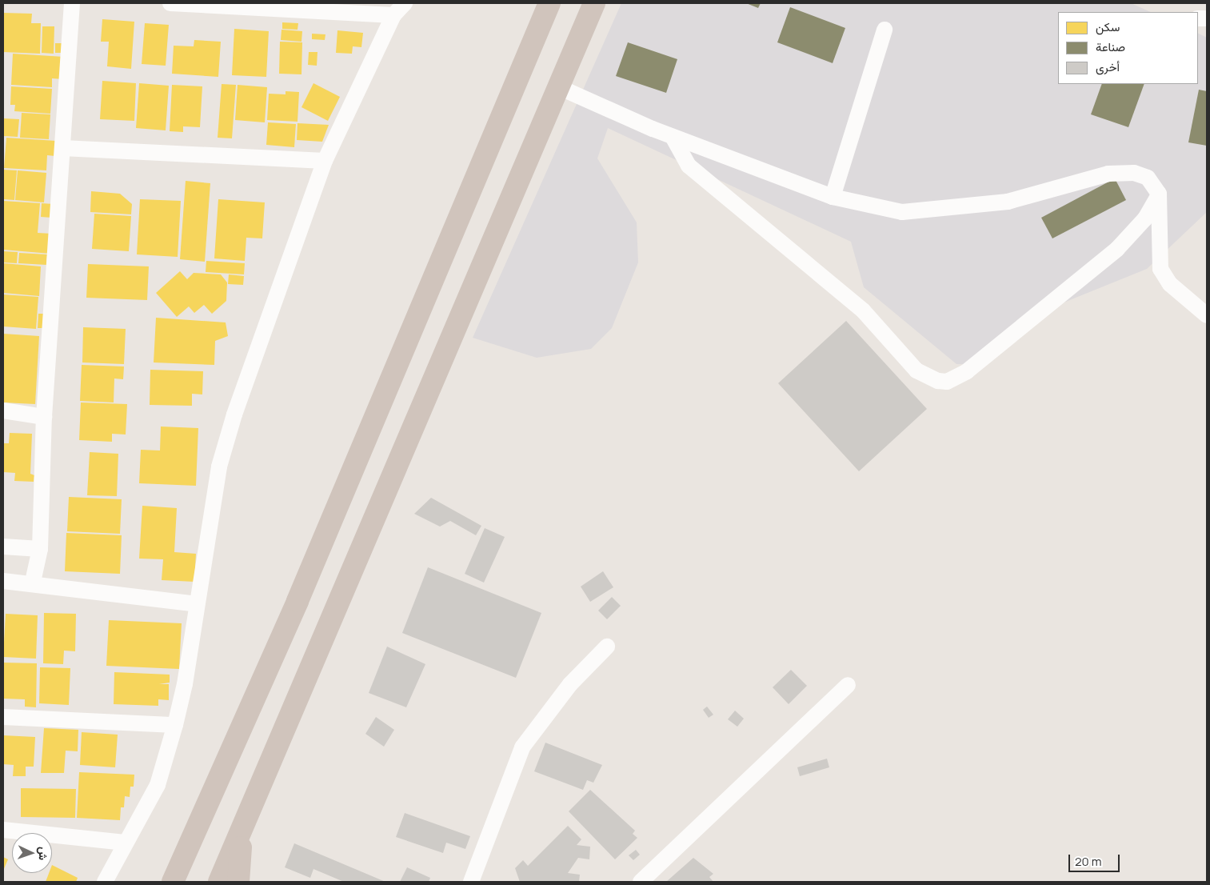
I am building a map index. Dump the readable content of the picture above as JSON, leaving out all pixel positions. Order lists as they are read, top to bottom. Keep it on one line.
{"legend":["سكن","صناعة","أخرى"],"scale_bar":"20 m","north":"right"}
